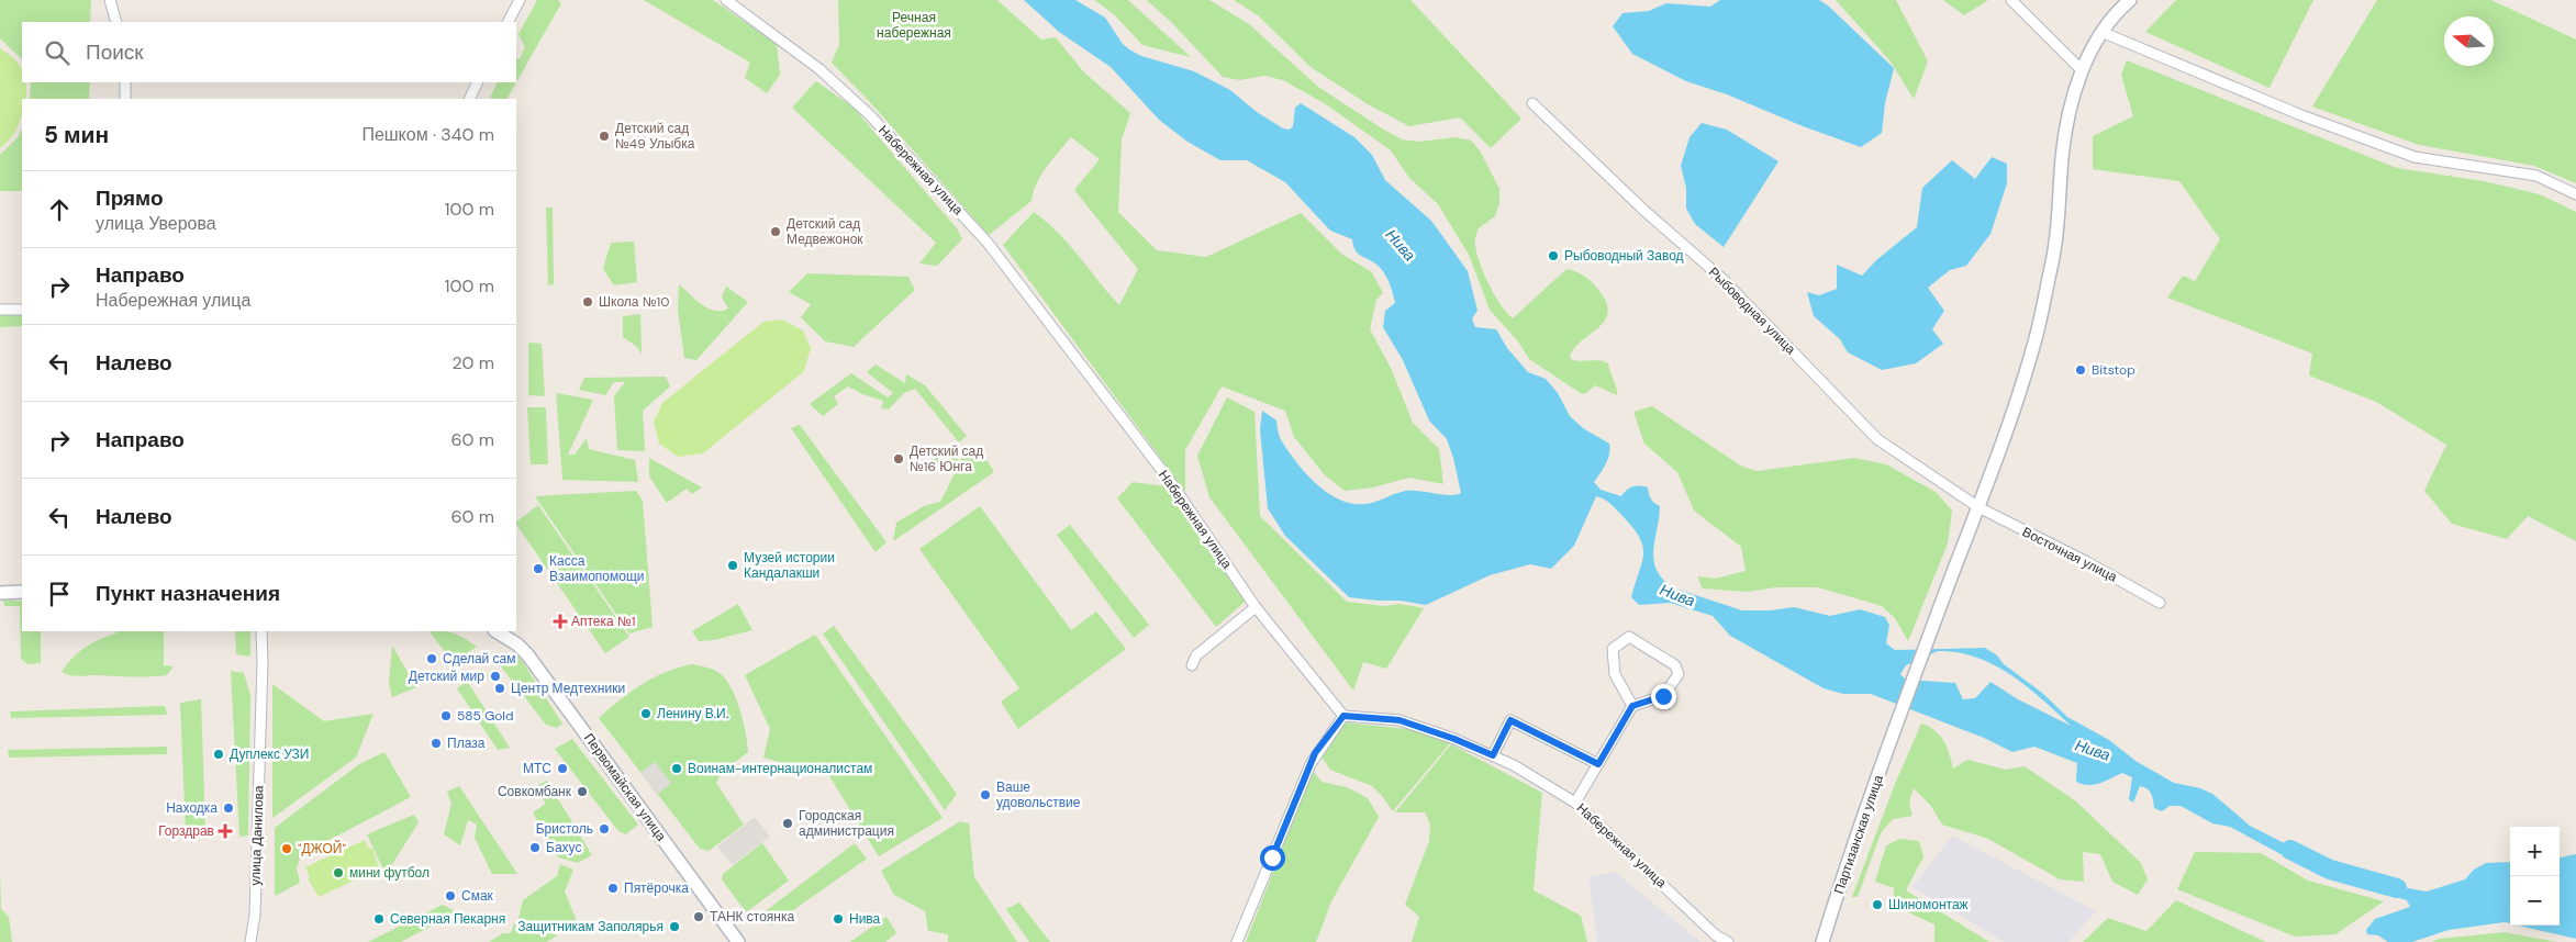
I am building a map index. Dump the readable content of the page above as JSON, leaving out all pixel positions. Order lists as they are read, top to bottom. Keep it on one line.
{"streets":{"main road":["Первомайская улица","Партизанская улица"],"street":["Набережная улица","Рыбоводная улица","Восточная улица","улица Данилова"]},"crossings":[["Рыбоводная улица","Восточная улица"],["Рыбоводная улица","Партизанская улица"],["Восточная улица","Партизанская улица"]],"water":["Нива"],"parks":["Речная набережная"],"places":{"other":["Детский сад №49 Улыбка","Детский сад Медвежонок","Рыбоводный Завод","Школа №10","Bitstop","Детский сад №16 Юнга","Музей истории Кандалакши","Касса Взаимопомощи","Сделай сам","Детский мир","Центр Медтехники","Ленину В.И.","585 Gold","Плаза","Дуплекс УЗИ","МТС","Воинам-интернационалистам","Совкомбанк","Ваше удовольствие","Находка","Городская администрация","Бристоль","Бахус","\"ДЖОЙ\"","мини футбол","Пятёрочка","Смак","Шиномонтаж","ТАНК стоянка","Северная Пекарня","Нива","Защитникам Заполярья"],"health":["Аптека №1","Горздрав"]},"north":"left","page":{"search":"Поиск","heading":["5 мин","Пешком · 340 m"],"list":[["Прямо","улица Уверова","100 m"],["Направо","Набережная улица","100 m"],["Налево","20 m"],["Направо","60 m"],["Налево","60 m"],"Пункт назначения"],"map_buttons":["+","−"]}}
